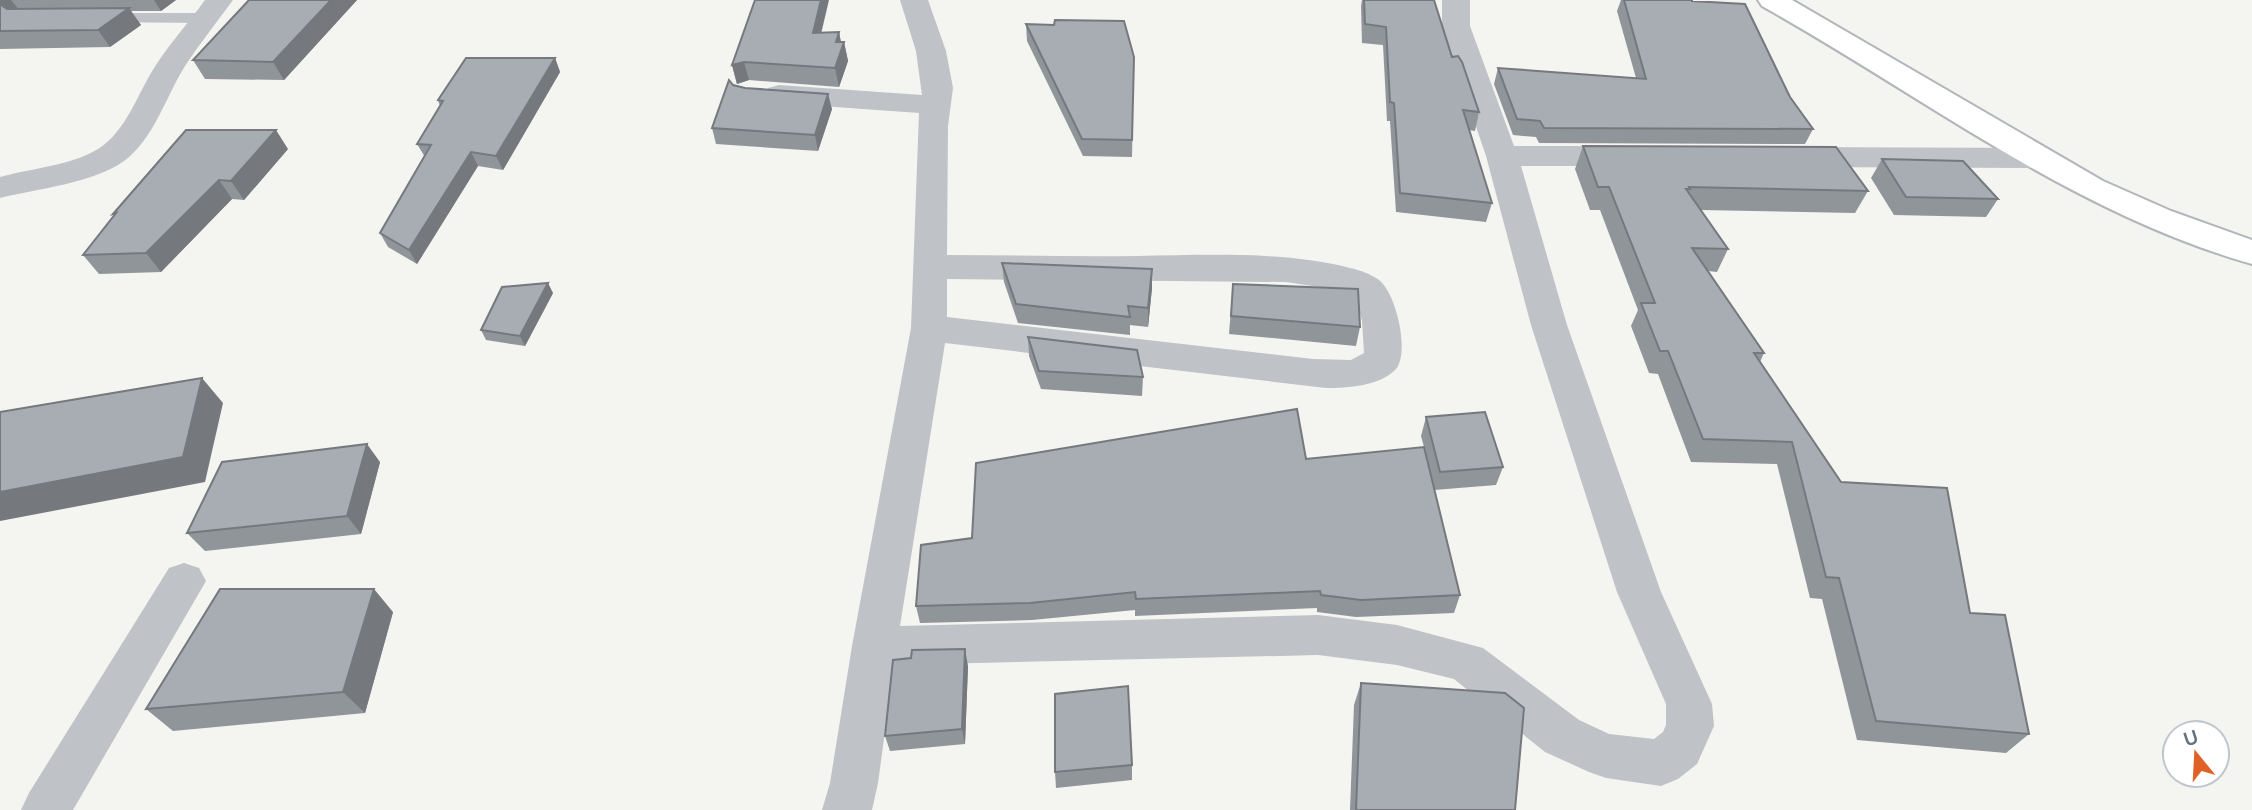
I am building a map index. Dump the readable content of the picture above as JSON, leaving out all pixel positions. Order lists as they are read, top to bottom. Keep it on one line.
{"north":"top"}
